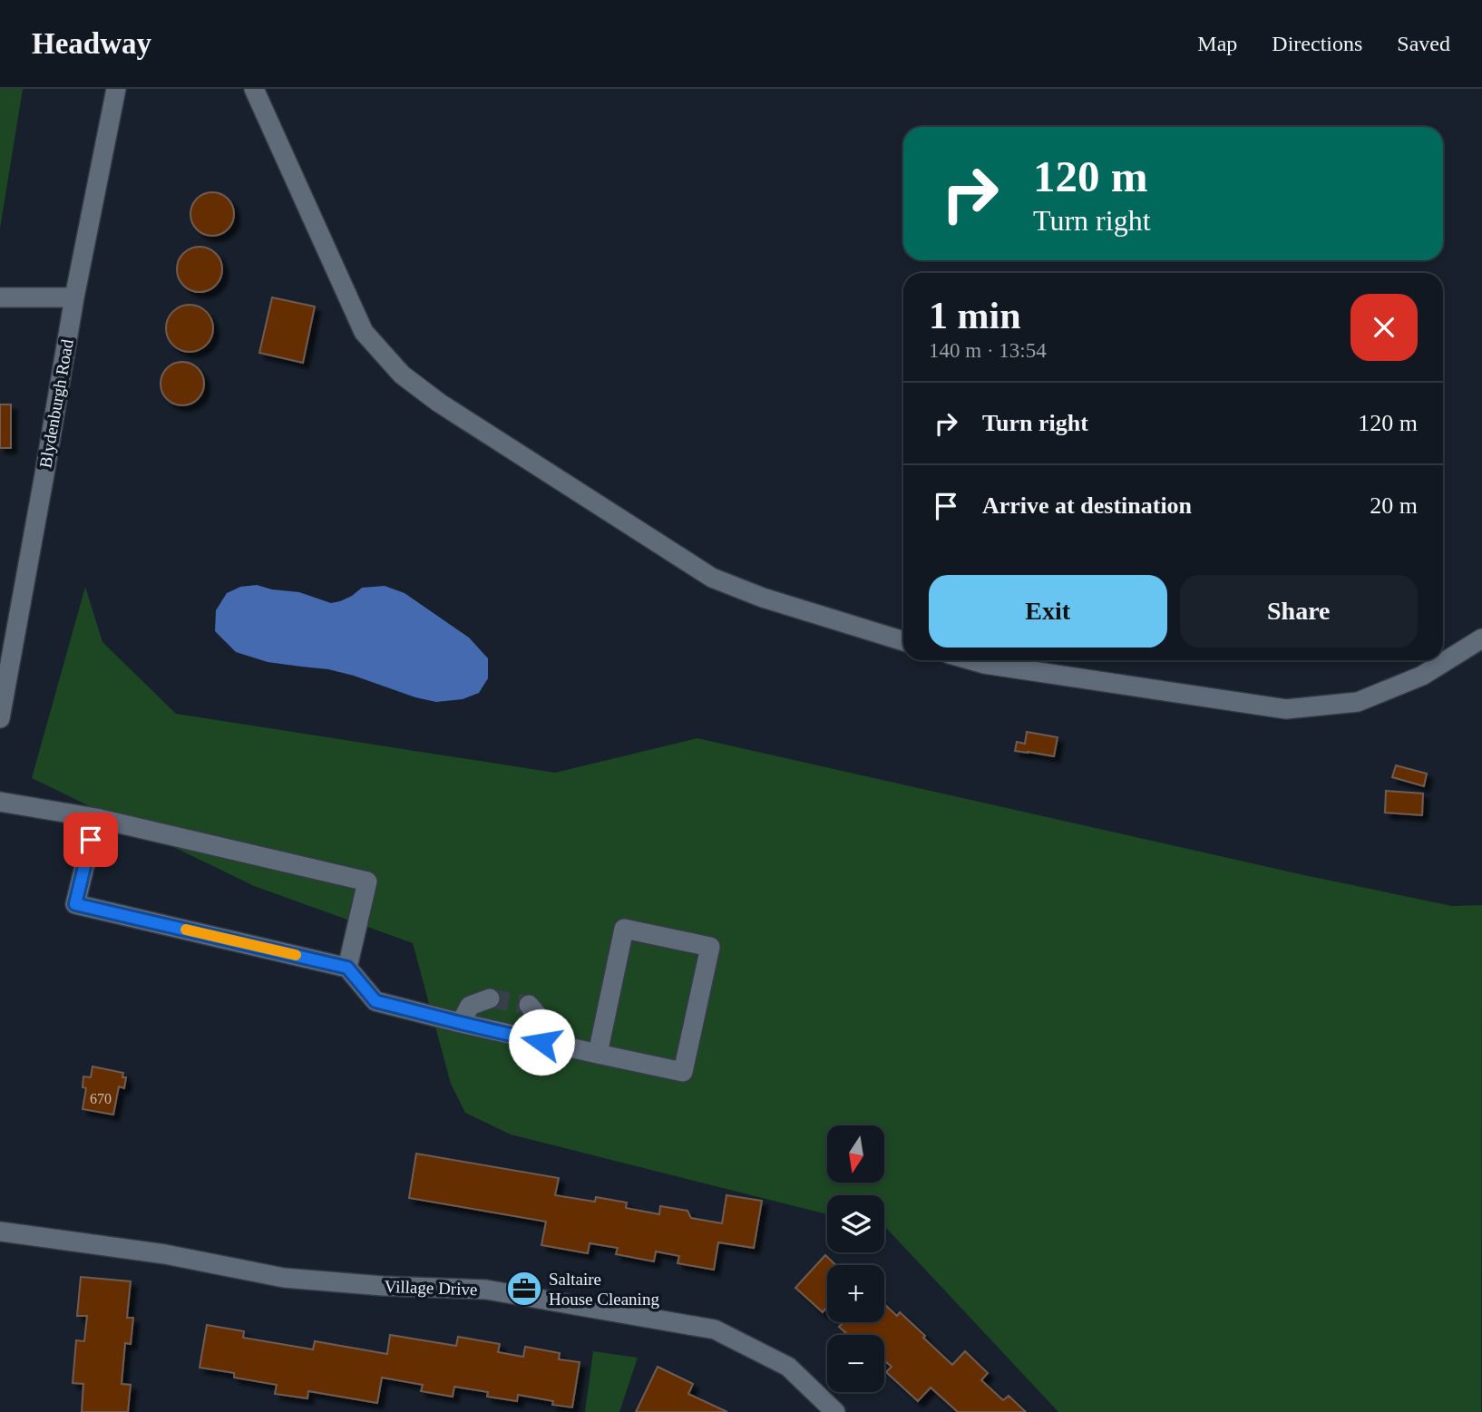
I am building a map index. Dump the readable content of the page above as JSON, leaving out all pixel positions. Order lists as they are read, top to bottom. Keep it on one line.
{"streets":{"street":["Blydenburgh Road","Village Drive"]},"places":{"office":["Saltaire House Cleaning"]},"house_numbers":["670"],"north":"bottom","page":{"header":"Headway","nav":["Map","Directions","Saved"],"turn":["120 m","Turn right"],"heading":["1 min","140 m · 13:54"],"list":[{"name":"Turn right","value":"120 m"},{"name":"Arrive at destination","value":"20 m"}],"buttons":["Exit","Share"],"map_buttons":["+","−"]}}
